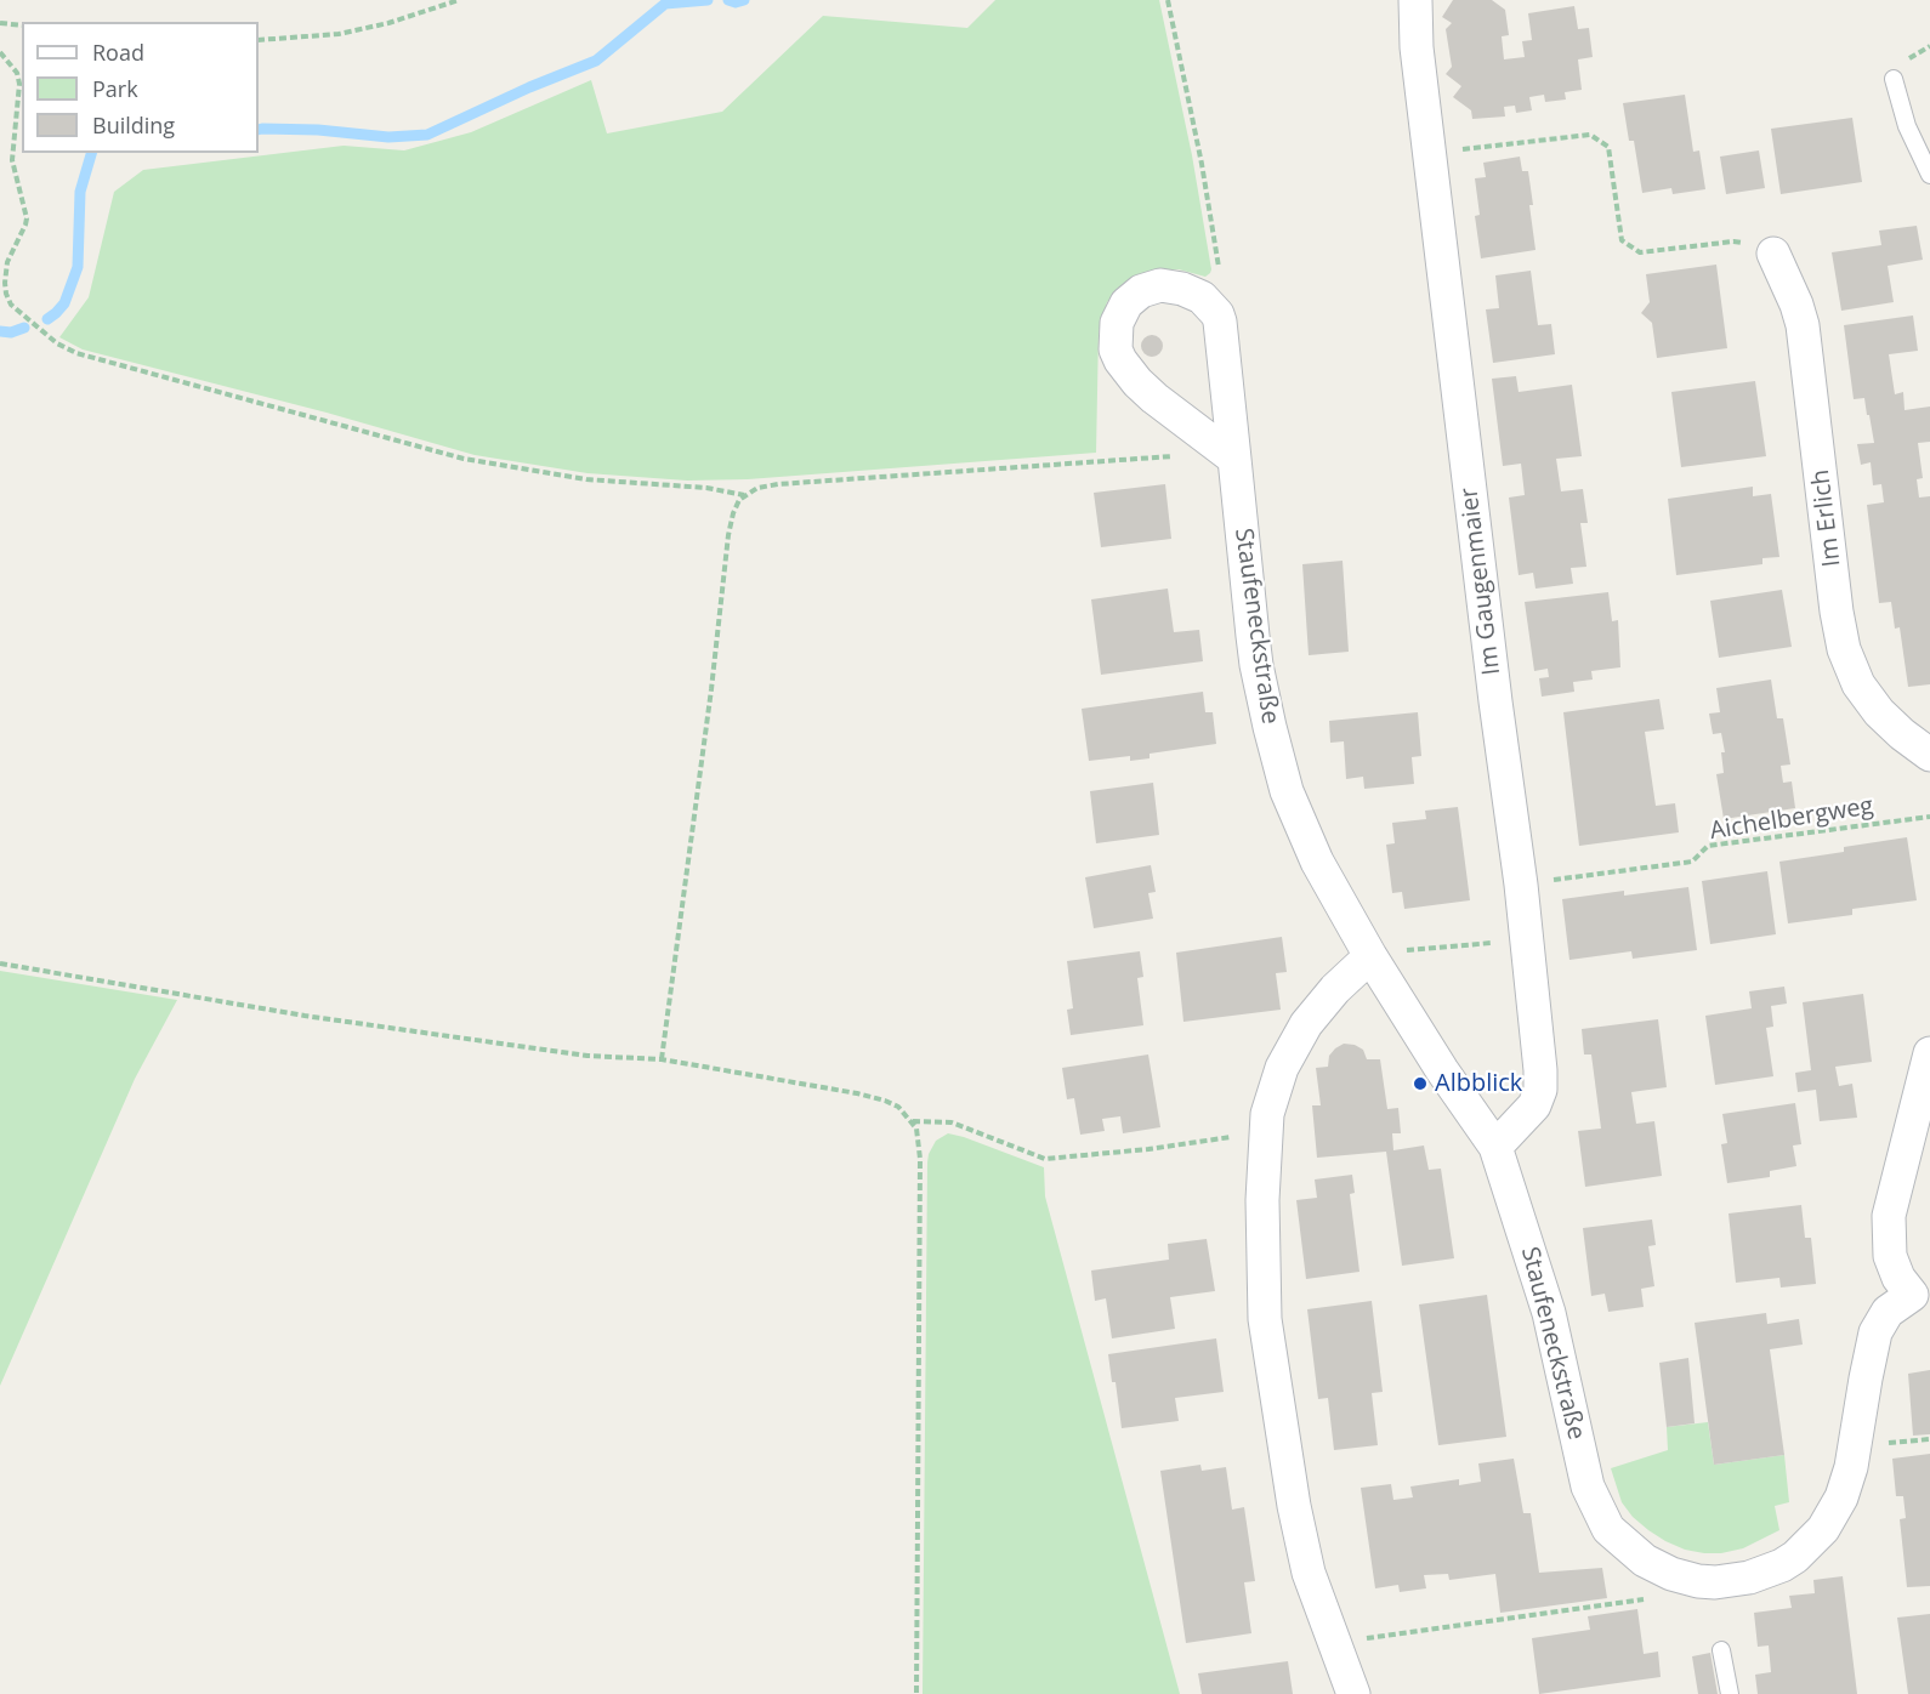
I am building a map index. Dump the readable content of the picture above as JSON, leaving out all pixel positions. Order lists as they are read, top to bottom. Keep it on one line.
{"streets":{"street":["Im Erlich","Im Gaugenmaier","Staufeneckstraße"],"path":["Aichelbergweg"]},"crossings":[["Im Gaugenmaier","Staufeneckstraße"]],"places":["Albblick"],"legend":["Road","Park","Building"]}
